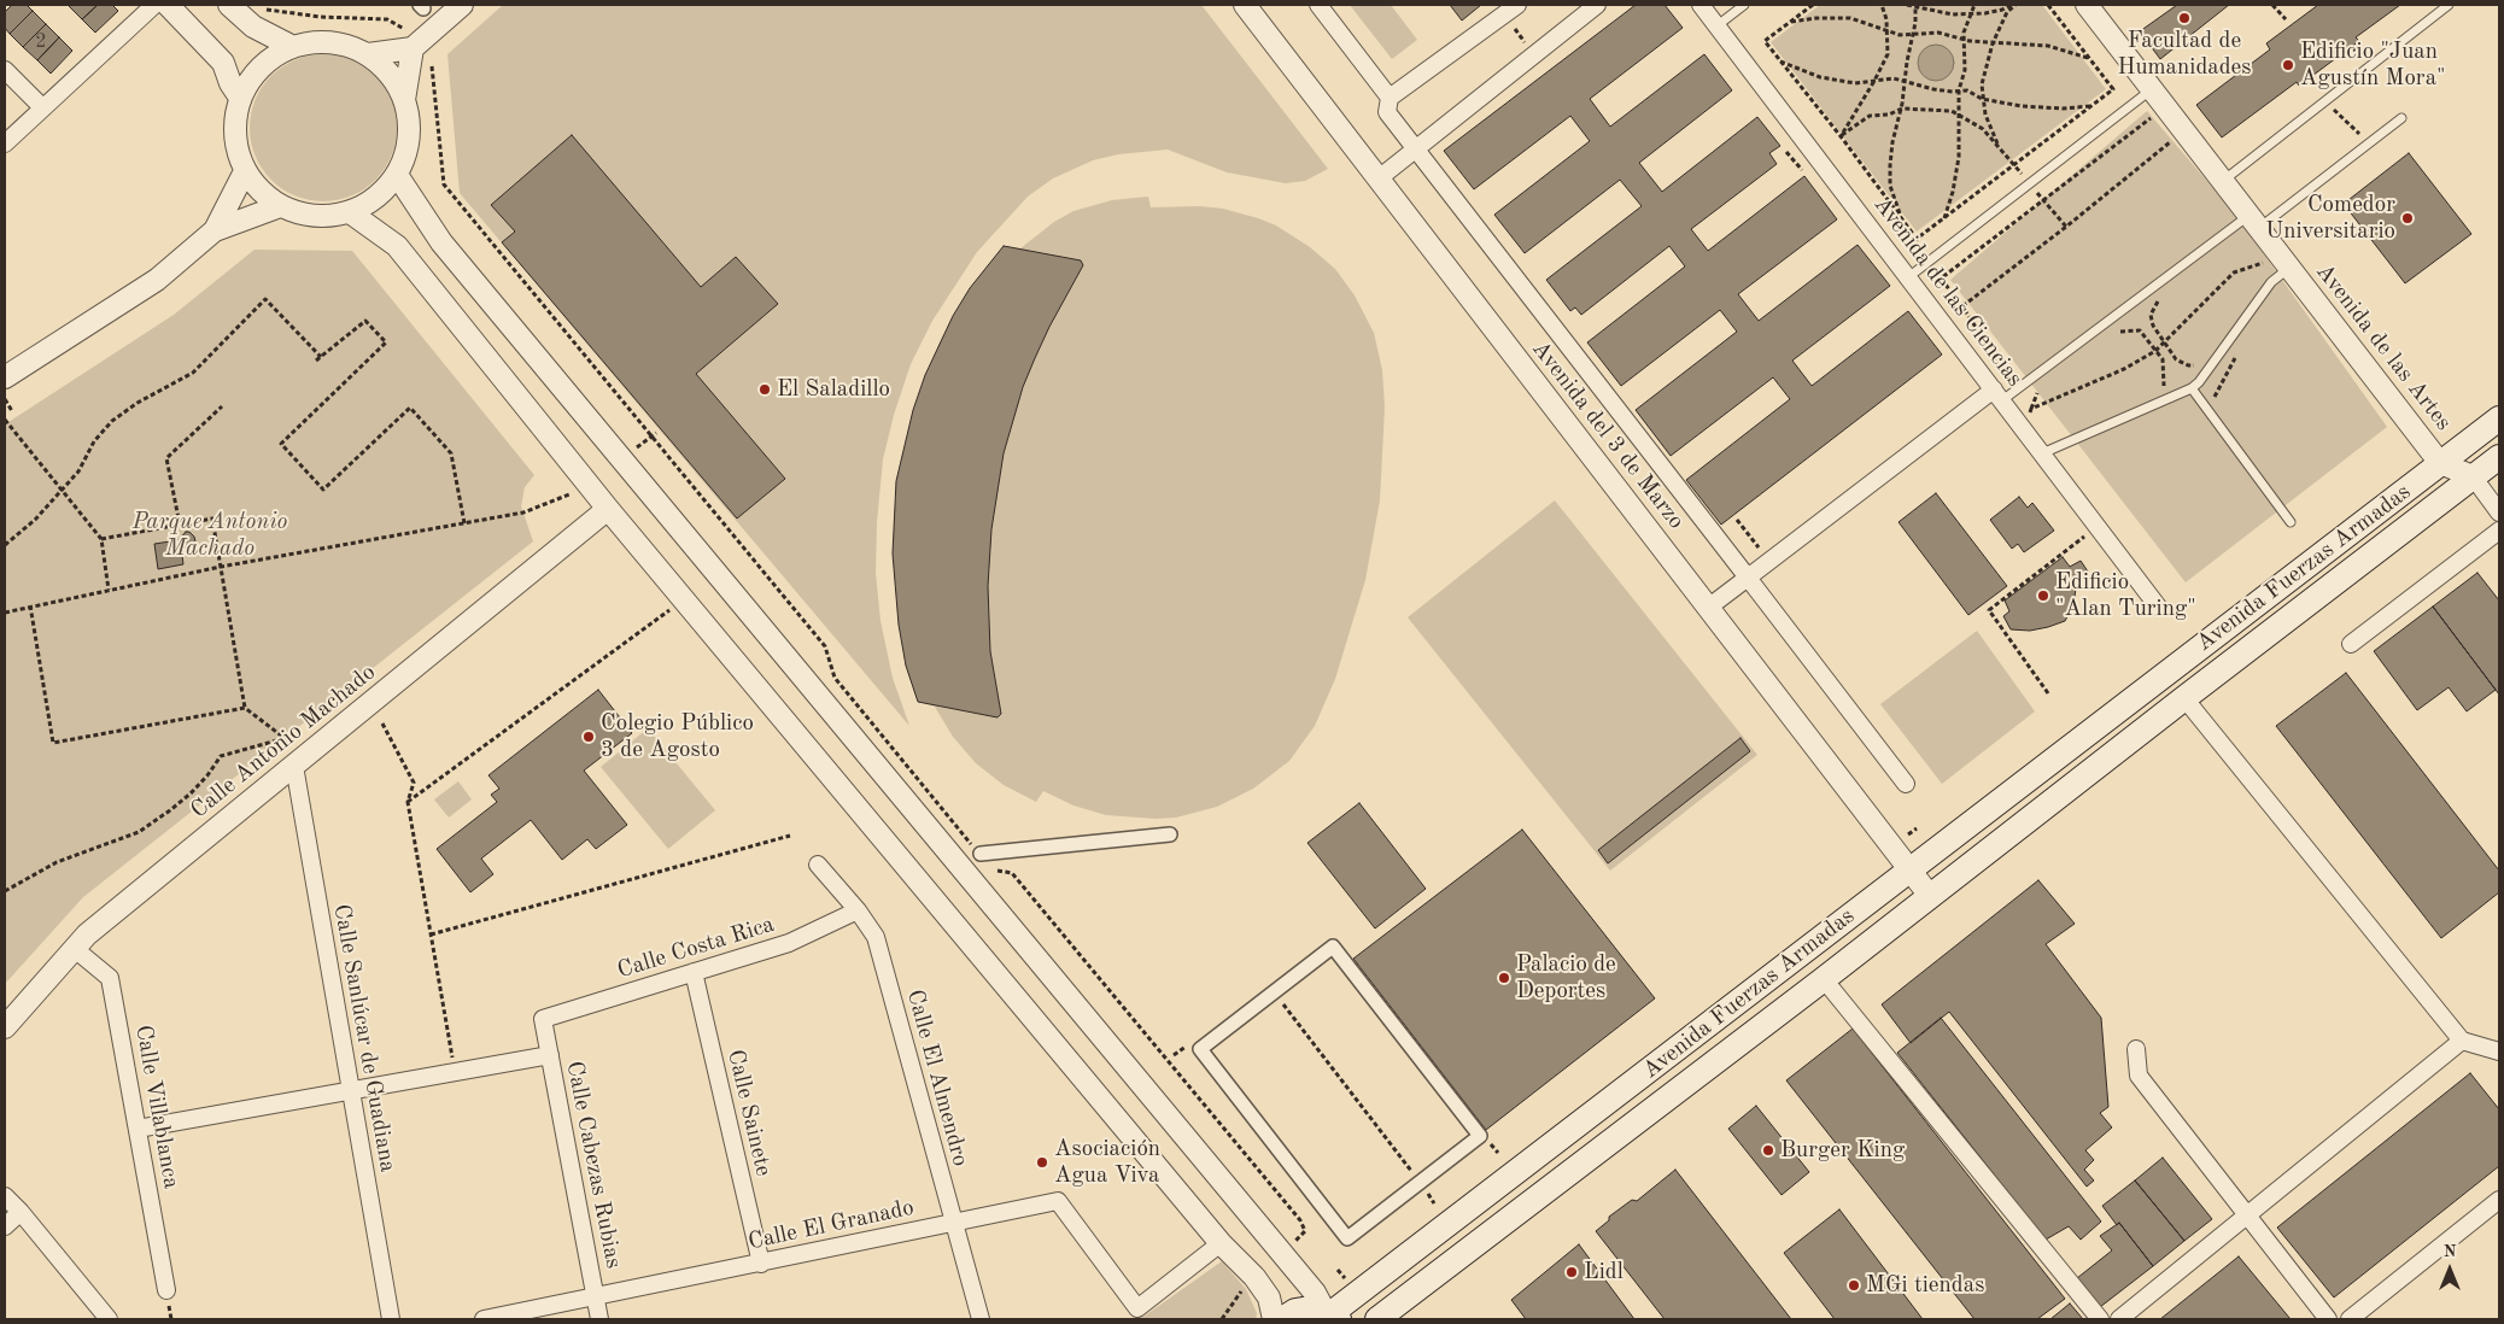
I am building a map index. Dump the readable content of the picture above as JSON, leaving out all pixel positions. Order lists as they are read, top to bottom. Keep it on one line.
{"streets":{"main road":["Avenida Fuerzas Armadas"],"street":["Avenida de las Ciencias","Avenida de las Artes","Avenida del 3 de Marzo","Calle Antonio Machado","Calle Costa Rica","Calle Sanlúcar de Guadiana","Calle El Almendro","Calle Villablanca","Calle Sainete","Calle Cabezas Rubias","Calle El Granado"]},"crossings":[["Avenida de las Artes","Avenida Fuerzas Armadas"],["Avenida del 3 de Marzo","Avenida Fuerzas Armadas"],["Calle Antonio Machado","Calle Sanlúcar de Guadiana"],["Calle Antonio Machado","Calle Villablanca"],["Calle Costa Rica","Calle El Almendro"],["Calle Costa Rica","Calle Sainete"],["Calle Costa Rica","Calle Cabezas Rubias"],["Calle El Almendro","Calle El Granado"],["Calle Sainete","Calle El Granado"],["Calle Cabezas Rubias","Calle El Granado"]],"parks":["Parque Antonio Machado"],"places":["Facultad de Humanidades","Edificio \"Juan Agustín Mora\"","Comedor Universitario","El Saladillo","Edificio \"Alan Turing\"","Colegio Público 3 de Agosto","Palacio de Deportes","Burger King","Asociación Agua Viva","Lidl","MGi tiendas"],"house_numbers":["2"],"north":"top"}
